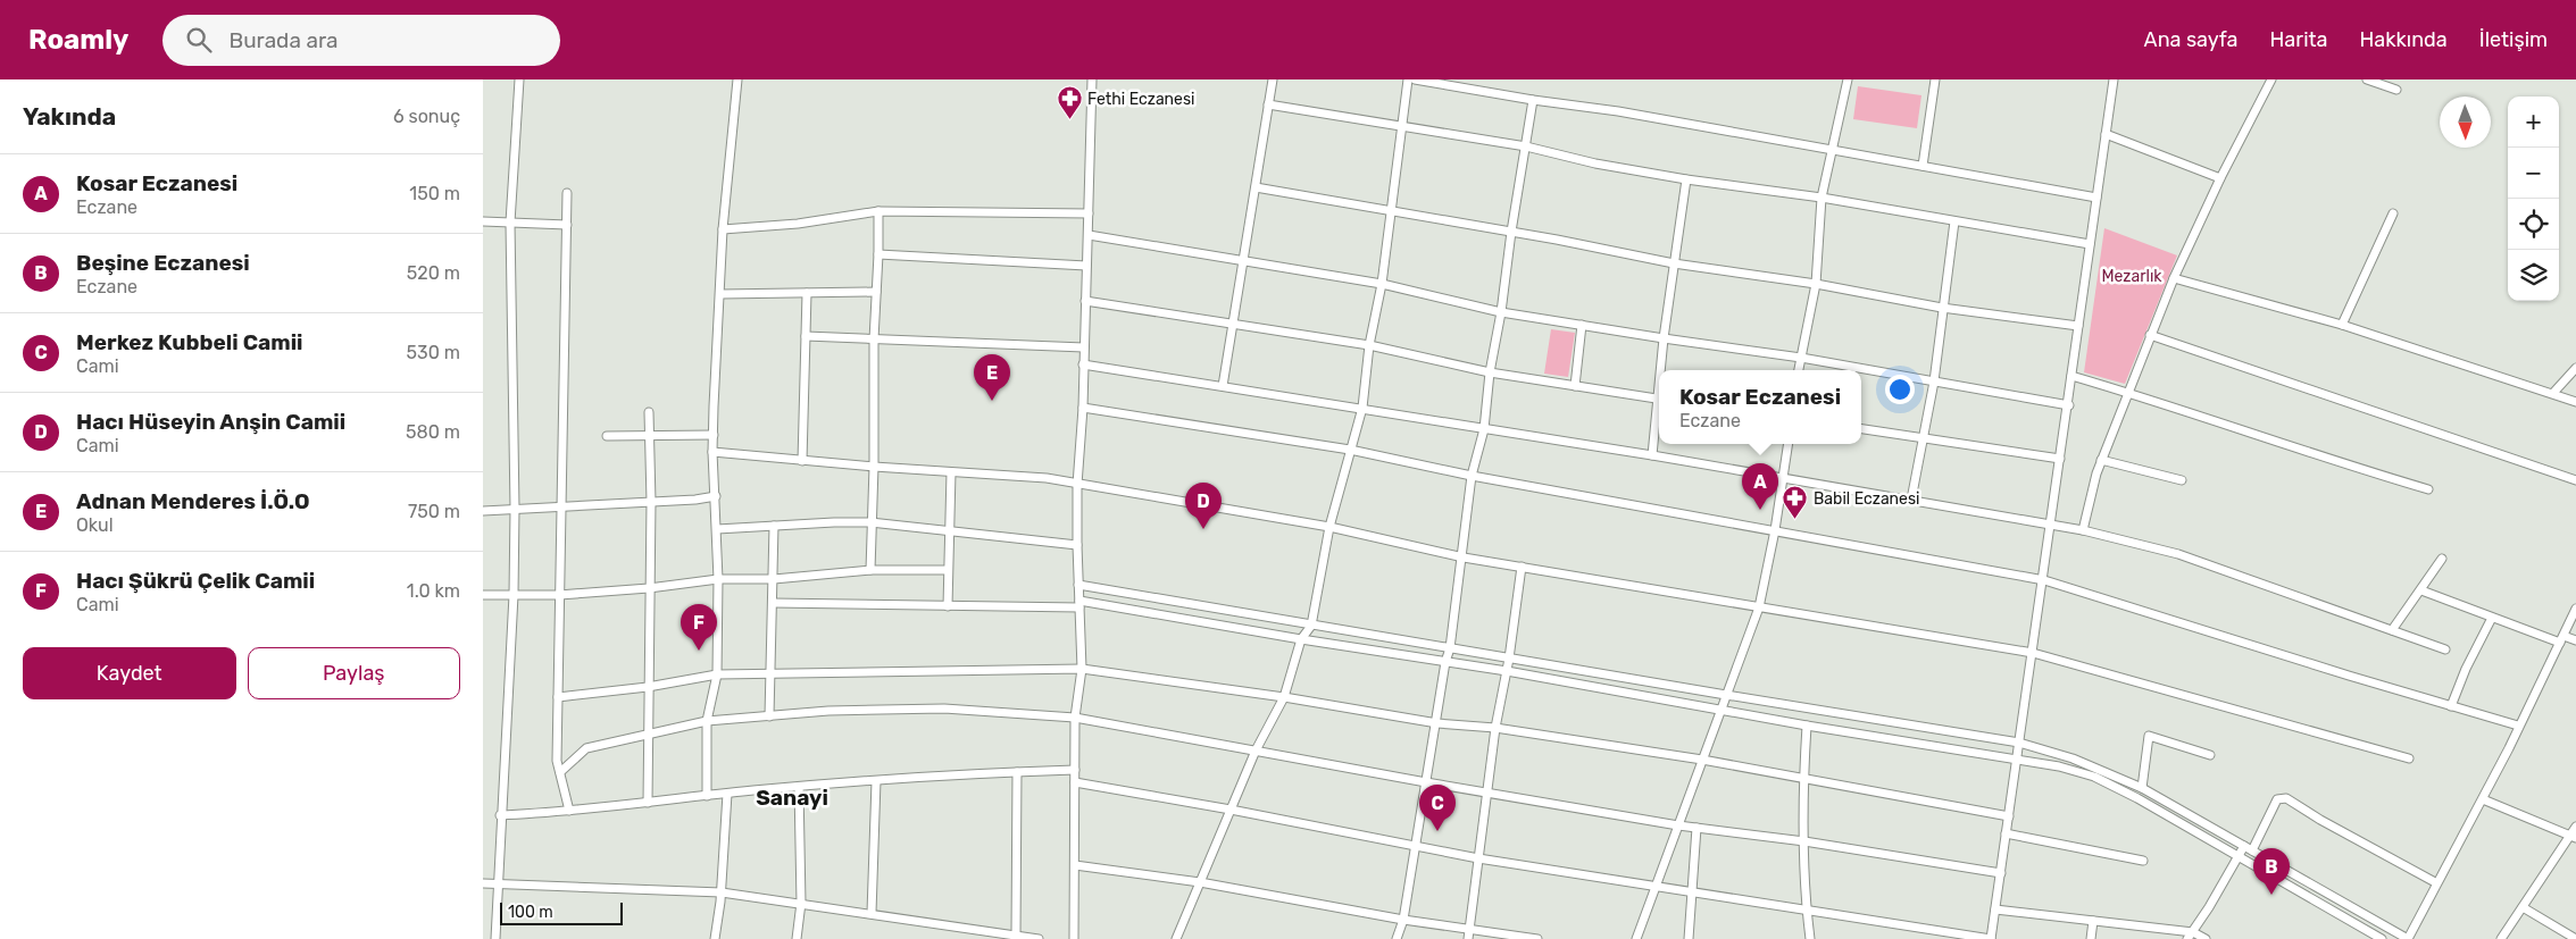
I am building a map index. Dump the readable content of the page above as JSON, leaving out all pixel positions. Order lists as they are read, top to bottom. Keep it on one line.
{"districts":["Sanayi"],"parks":["Mezarlık"],"places":{"pharmacy":["Fethi Eczanesi","Babil Eczanesi"]},"scale_bar":"100 m","north":"bottom","page":{"header":"Roamly","search":"Burada ara","nav":["Ana sayfa","Harita","Hakkında","İletişim"],"heading":["Yakında","6 sonuç"],"map_buttons":["+","−"],"list":[{"mark":"A","name":"Kosar Eczanesi","note":"Eczane","value":"150 m"},{"mark":"B","name":"Beşine Eczanesi","note":"Eczane","value":"520 m"},{"mark":"C","name":"Merkez Kubbeli Camii","note":"Cami","value":"530 m"},{"mark":"D","name":"Hacı Hüseyin Anşin Camii","note":"Cami","value":"580 m"},{"mark":"E","name":"Adnan Menderes İ.Ö.O","note":"Okul","value":"750 m"},{"mark":"F","name":"Hacı Şükrü Çelik Camii","note":"Cami","value":"1.0 km"}],"pins":["E","A","D","F","C","B"],"popup":["Kosar Eczanesi","Eczane"],"buttons":["Kaydet","Paylaş"],"scale":"100 m"}}
